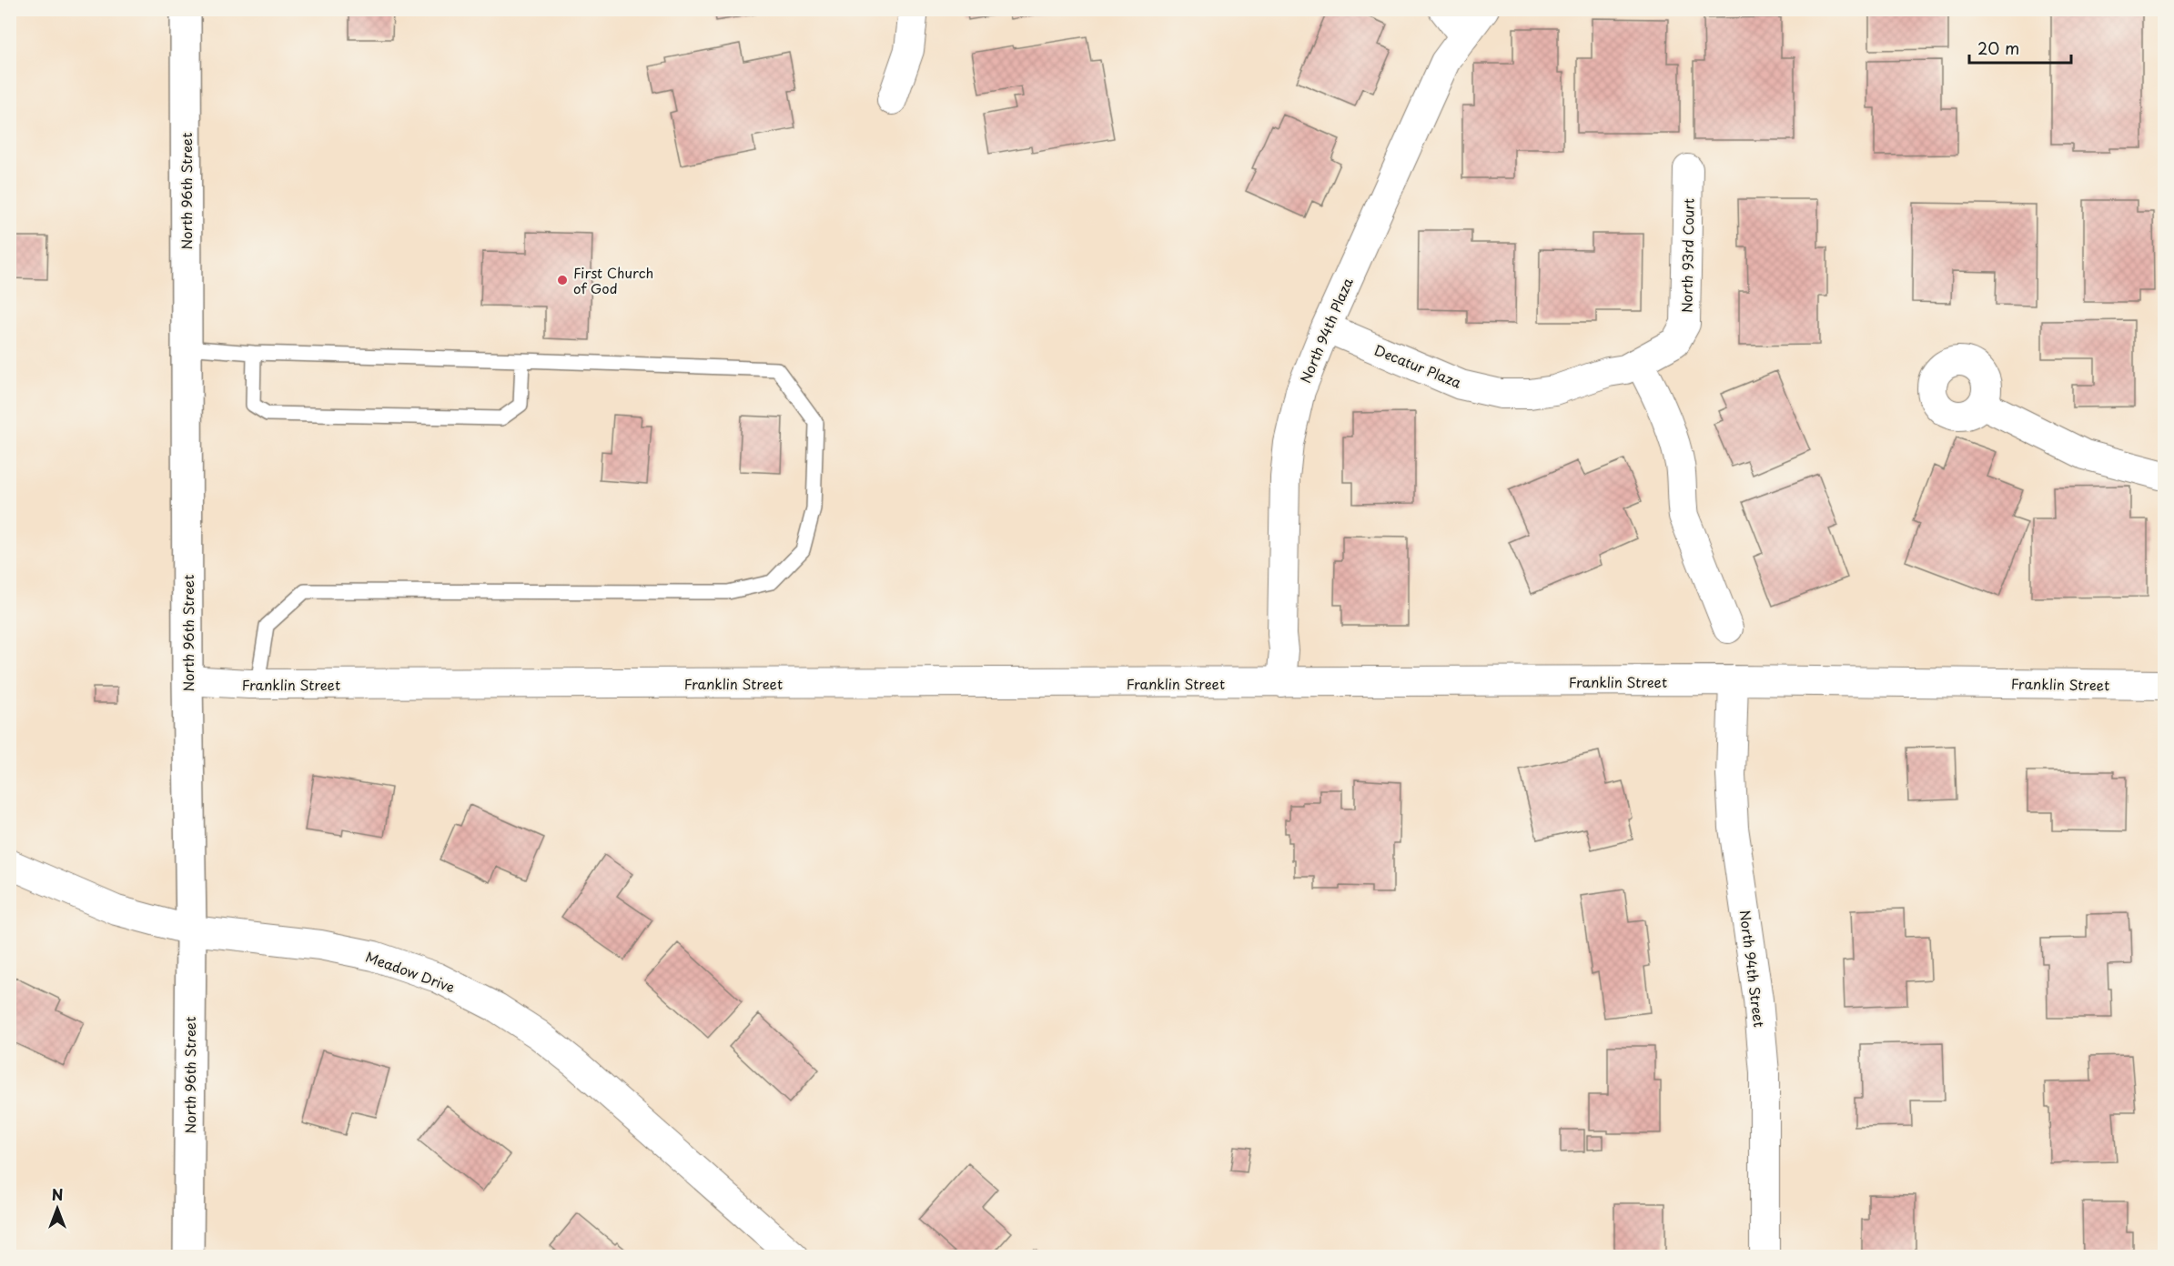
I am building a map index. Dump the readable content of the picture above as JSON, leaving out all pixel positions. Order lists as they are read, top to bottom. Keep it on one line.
{"streets":{"street":["North 96th Street","North 93rd Court","North 94th Plaza","Decatur Plaza","Franklin Street","North 94th Street","Meadow Drive"]},"crossings":[["North 96th Street","Franklin Street"],["North 96th Street","Meadow Drive"],["North 93rd Court","Decatur Plaza"],["North 94th Plaza","Decatur Plaza"],["North 94th Plaza","Franklin Street"],["Franklin Street","North 94th Street"]],"places":["First Church of God"],"scale_bar":"20 m","north":"top"}
